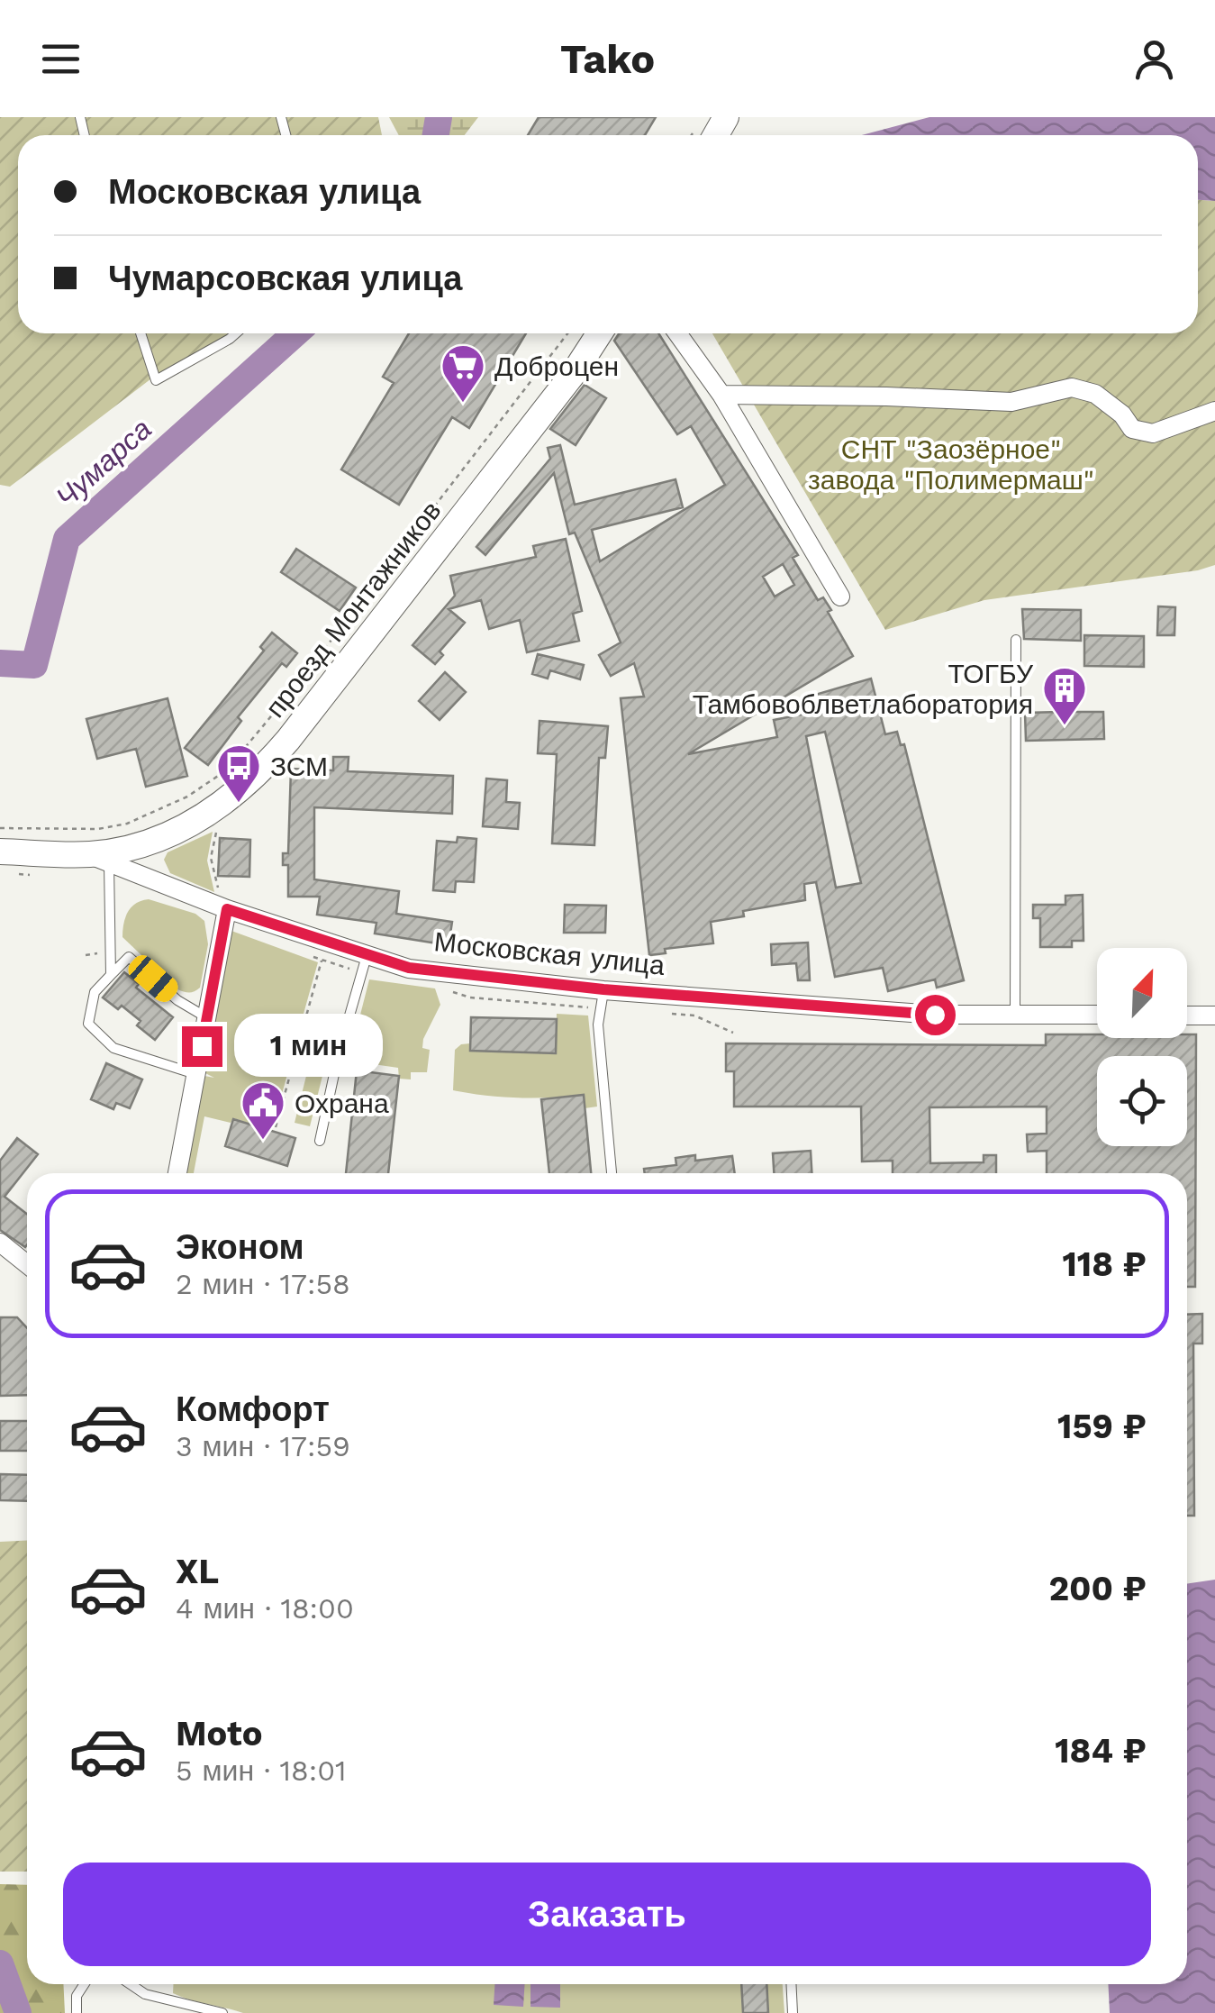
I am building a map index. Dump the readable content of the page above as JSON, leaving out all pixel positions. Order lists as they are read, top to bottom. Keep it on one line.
{"streets":{"main road":["проезд Монтажников","Московская улица"]},"crossings":[["проезд Монтажников","Московская улица"]],"water":["Чумарса"],"parks":["СНТ \"Заозёрное\" завода \"Полимермаш\""],"places":{"supermarket":["Доброцен"],"building":["ТОГБУ Тамбовоблветлаборатория"],"bus stop":["ЗСМ"],"public building":["Охрана"]},"north":"top right","page":{"header":"Tako","banner":["Московская улица","Чумарсовская улица"],"bubble":"1 мин","list":[{"name":"Эконом","note":"2 мин · 17:58","value":"118 ₽"},{"name":"Комфорт","note":"3 мин · 17:59","value":"159 ₽"},{"name":"XL","note":"4 мин · 18:00","value":"200 ₽"},{"name":"Moto","note":"5 мин · 18:01","value":"184 ₽"}],"buttons":"Заказать"}}
